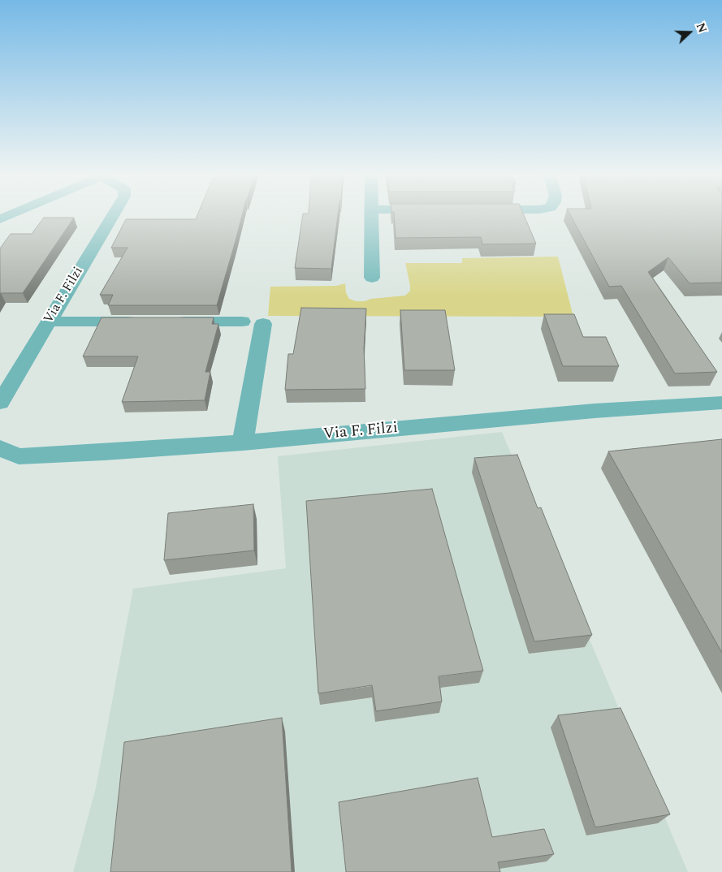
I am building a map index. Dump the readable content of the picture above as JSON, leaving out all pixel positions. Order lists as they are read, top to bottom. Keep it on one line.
{"streets":{"street":["Via F. Filzi"]},"north":"right"}
